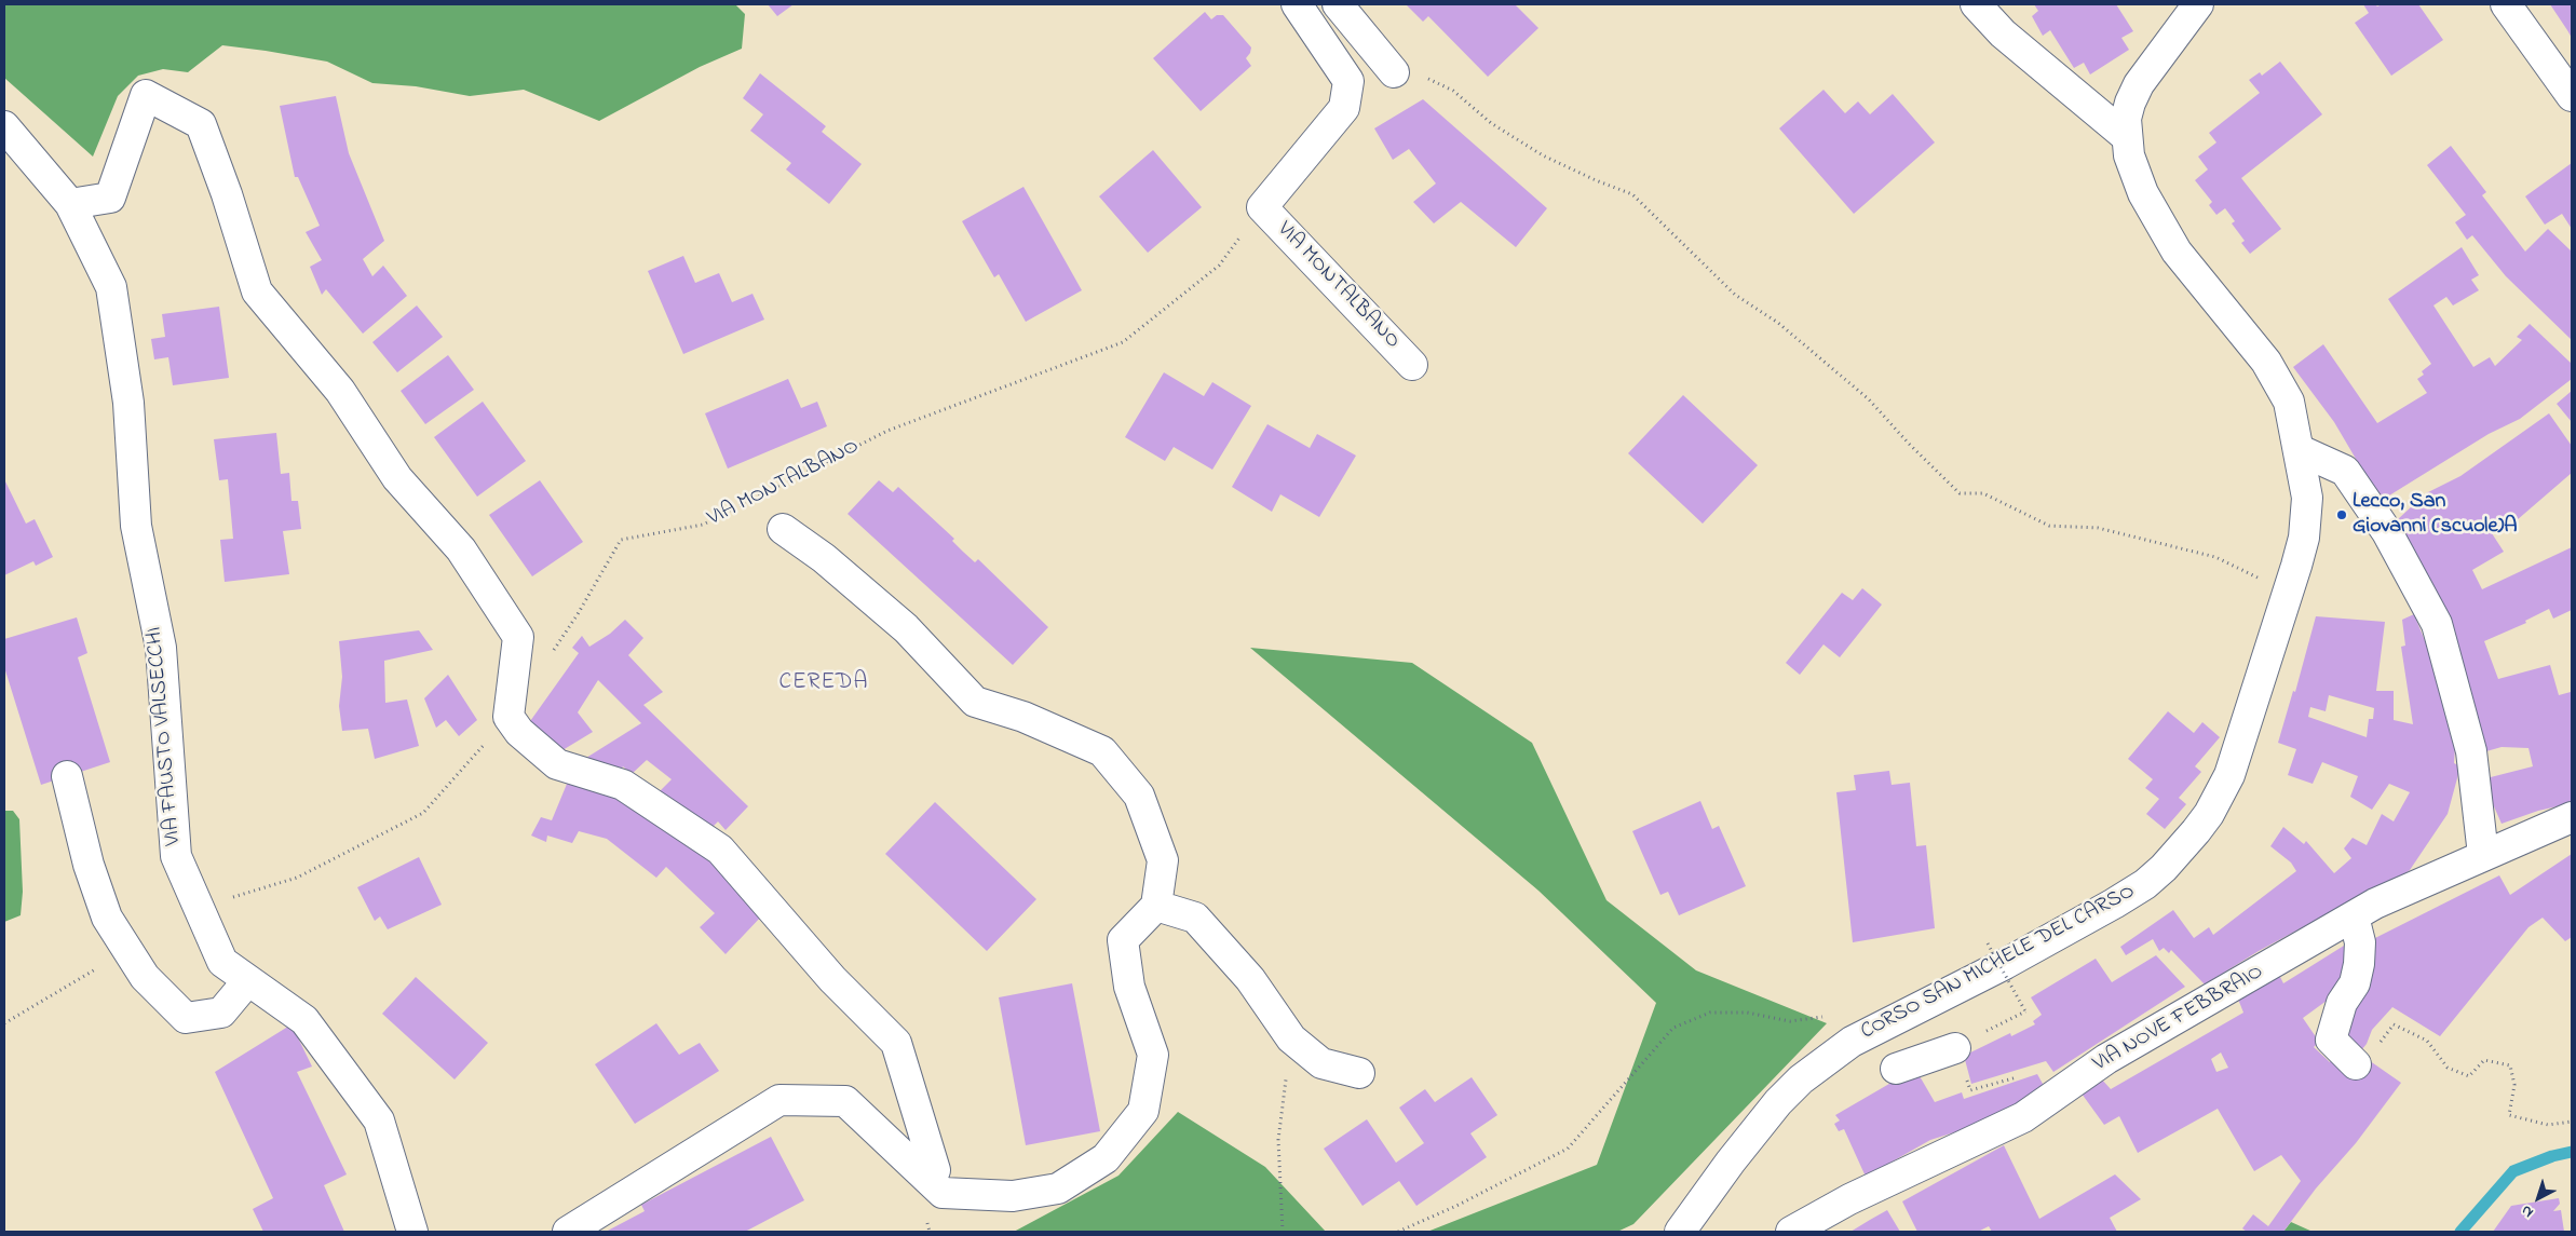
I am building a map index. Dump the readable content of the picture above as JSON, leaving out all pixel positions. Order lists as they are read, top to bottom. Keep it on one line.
{"streets":{"street":["VIA MONTALBANO","VIA FAUSTO VALSECCHI","CORSO SAN MICHELE DEL CARSO","VIA NOVE FEBBRAIO"]},"districts":["CEREDA"],"places":["Lecco, San Giovanni (scuole)A"],"north":"bottom left"}
